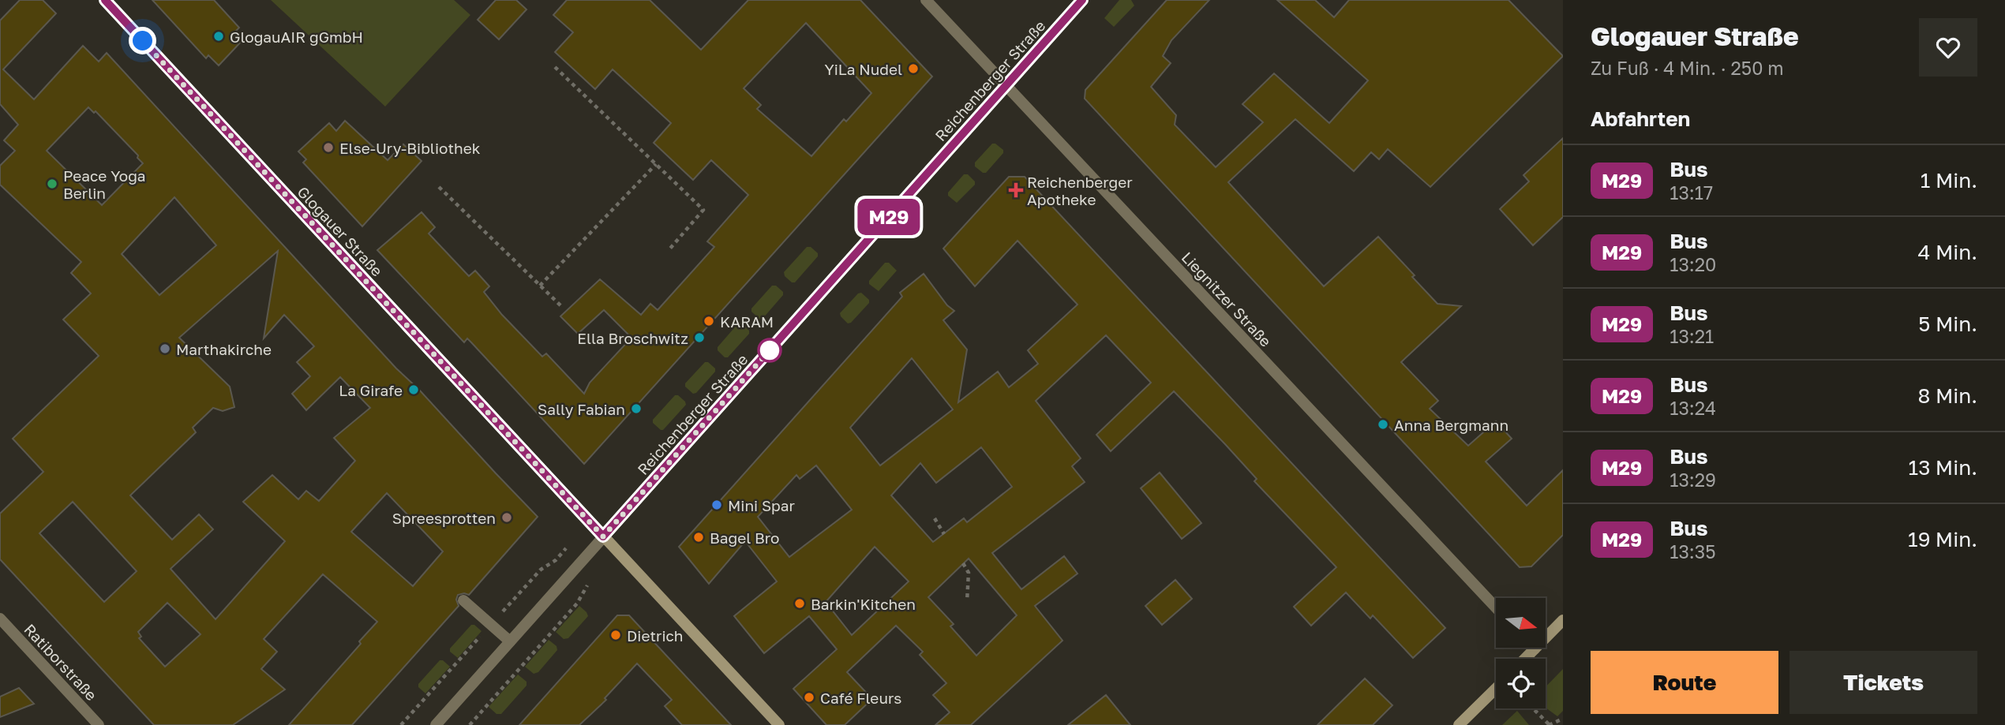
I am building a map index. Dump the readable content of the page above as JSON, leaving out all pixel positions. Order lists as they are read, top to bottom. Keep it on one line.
{"streets":{"street":["Reichenberger Straße","Glogauer Straße","Liegnitzer Straße","Ratiborstraße"]},"crossings":[["Reichenberger Straße","Glogauer Straße"],["Reichenberger Straße","Liegnitzer Straße"]],"places":{"other":["GlogauAIR gGmbH","YiLa Nudel","Else-Ury-Bibliothek","Peace Yoga Berlin","KARAM","Ella Broschwitz","Marthakirche","La Girafe","Sally Fabian","Anna Bergmann","Mini Spar","Spreesprotten","Bagel Bro","Barkin'Kitchen","Dietrich","Café Fleurs"],"health":["Reichenberger Apotheke"]},"lines":["bus line M29"],"north":"right","page":{"on_map":"M29","heading":[["Glogauer Straße","Zu Fuß · 4 Min. · 250 m"],"Abfahrten"],"list":[{"mark":"M29","name":"Bus","note":"13:17","value":"1 Min."},{"mark":"M29","name":"Bus","note":"13:20","value":"4 Min."},{"mark":"M29","name":"Bus","note":"13:21","value":"5 Min."},{"mark":"M29","name":"Bus","note":"13:24","value":"8 Min."},{"mark":"M29","name":"Bus","note":"13:29","value":"13 Min."},{"mark":"M29","name":"Bus","note":"13:35","value":"19 Min."}],"buttons":["Route","Tickets"]}}
